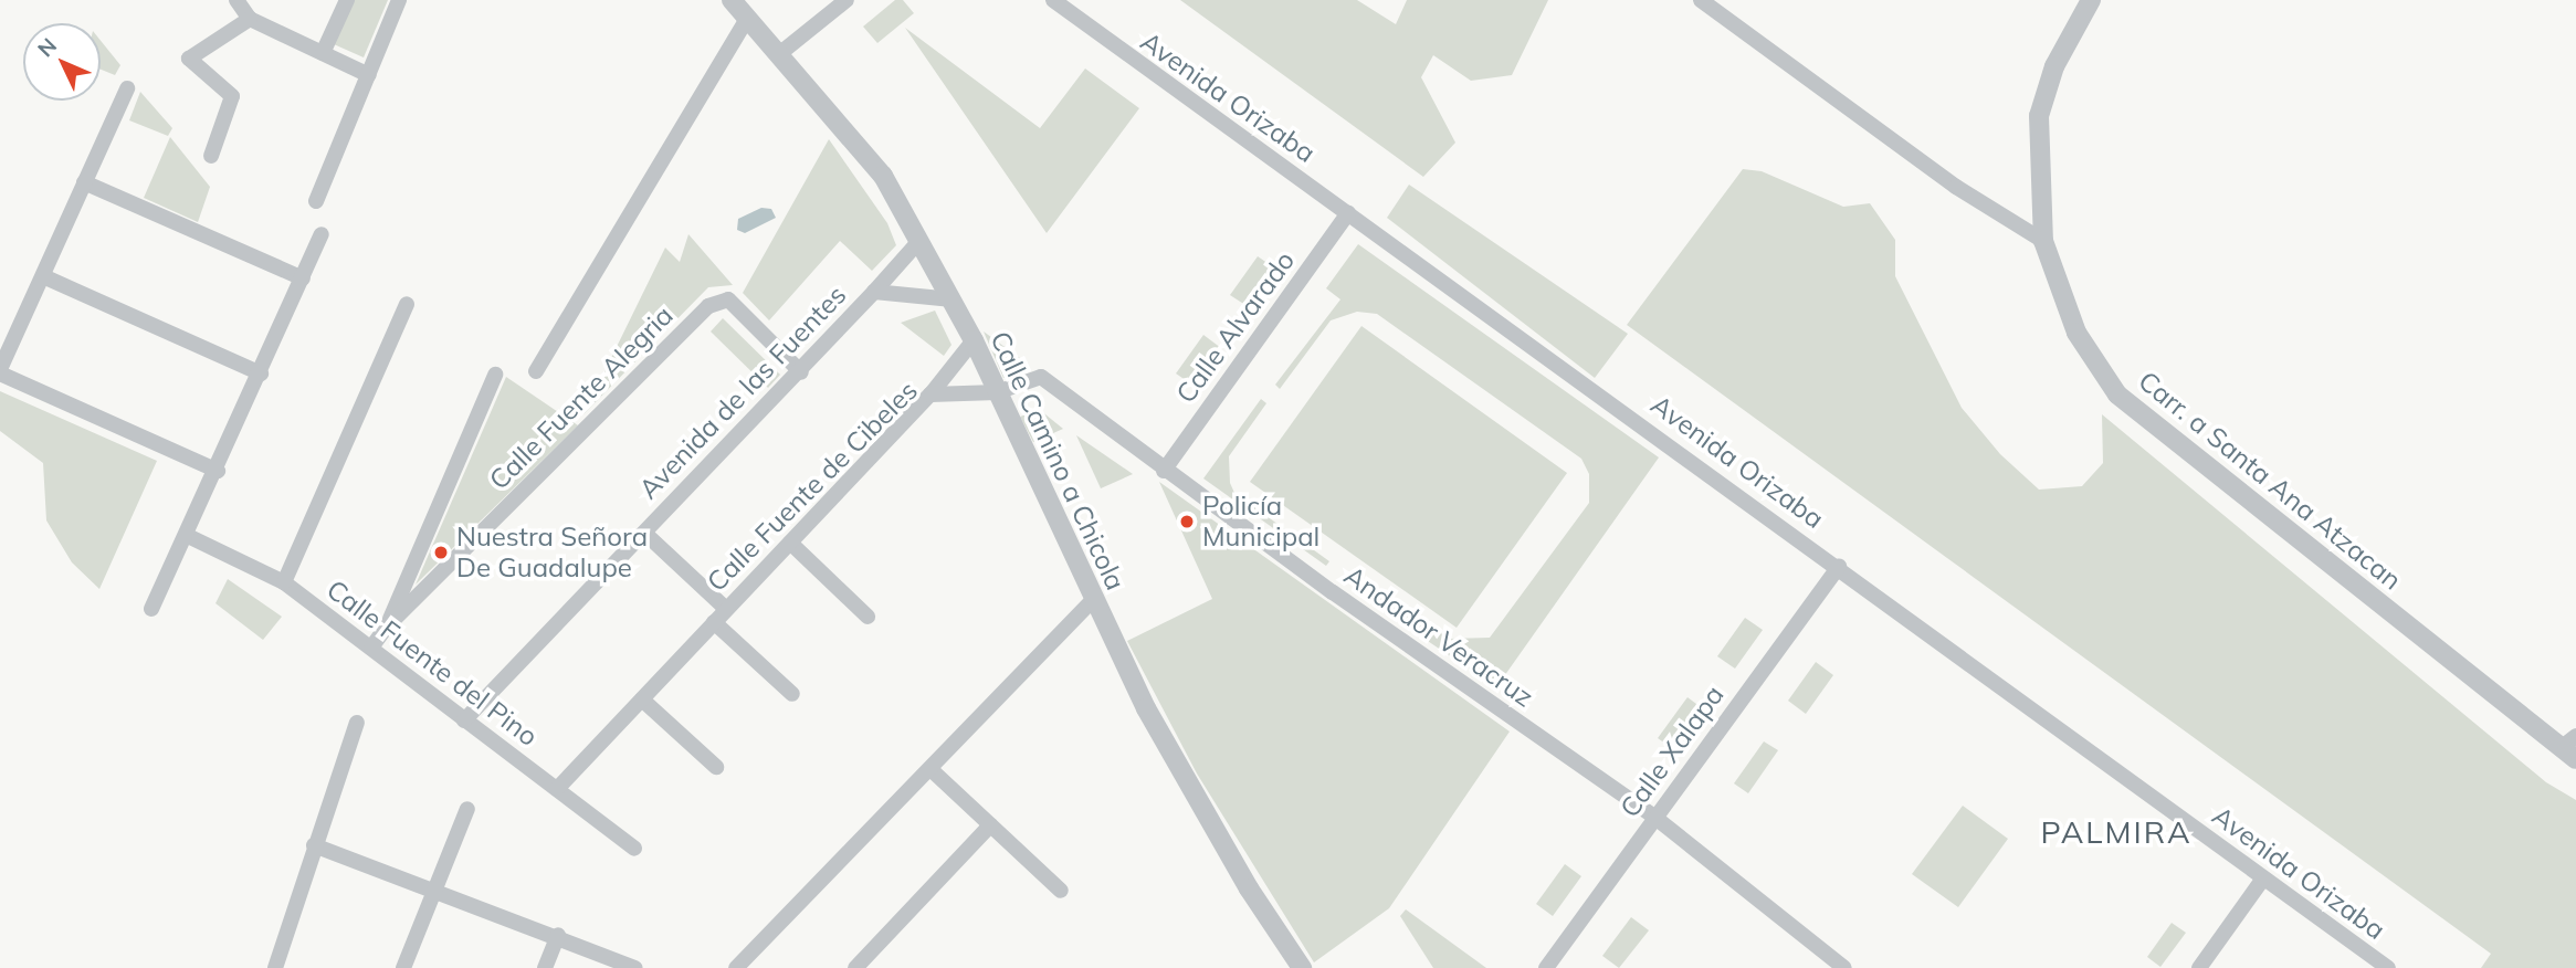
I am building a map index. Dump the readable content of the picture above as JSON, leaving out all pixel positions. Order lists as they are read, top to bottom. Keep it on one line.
{"streets":{"street":["Avenida Orizaba","Calle Alvarado","Avenida de las Fuentes","Calle Fuente Alegria","Calle Camino a Chicola","Carr. a Santa Ana Atzacan","Calle Fuente de Cibeles","Andador Veracruz","Calle Fuente del Pino","Calle Xalapa"]},"crossings":[["Avenida Orizaba","Calle Alvarado"],["Avenida Orizaba","Calle Xalapa"],["Calle Alvarado","Andador Veracruz"],["Avenida de las Fuentes","Calle Fuente Alegria"],["Avenida de las Fuentes","Calle Camino a Chicola"],["Avenida de las Fuentes","Calle Fuente del Pino"],["Calle Fuente Alegria","Calle Fuente del Pino"],["Calle Camino a Chicola","Calle Fuente de Cibeles"],["Calle Camino a Chicola","Andador Veracruz"],["Calle Fuente de Cibeles","Andador Veracruz"],["Calle Fuente de Cibeles","Calle Fuente del Pino"],["Andador Veracruz","Calle Xalapa"]],"districts":["PALMIRA"],"places":["Policía Municipal","Nuestra Señora De Guadalupe"],"north":"top left"}
